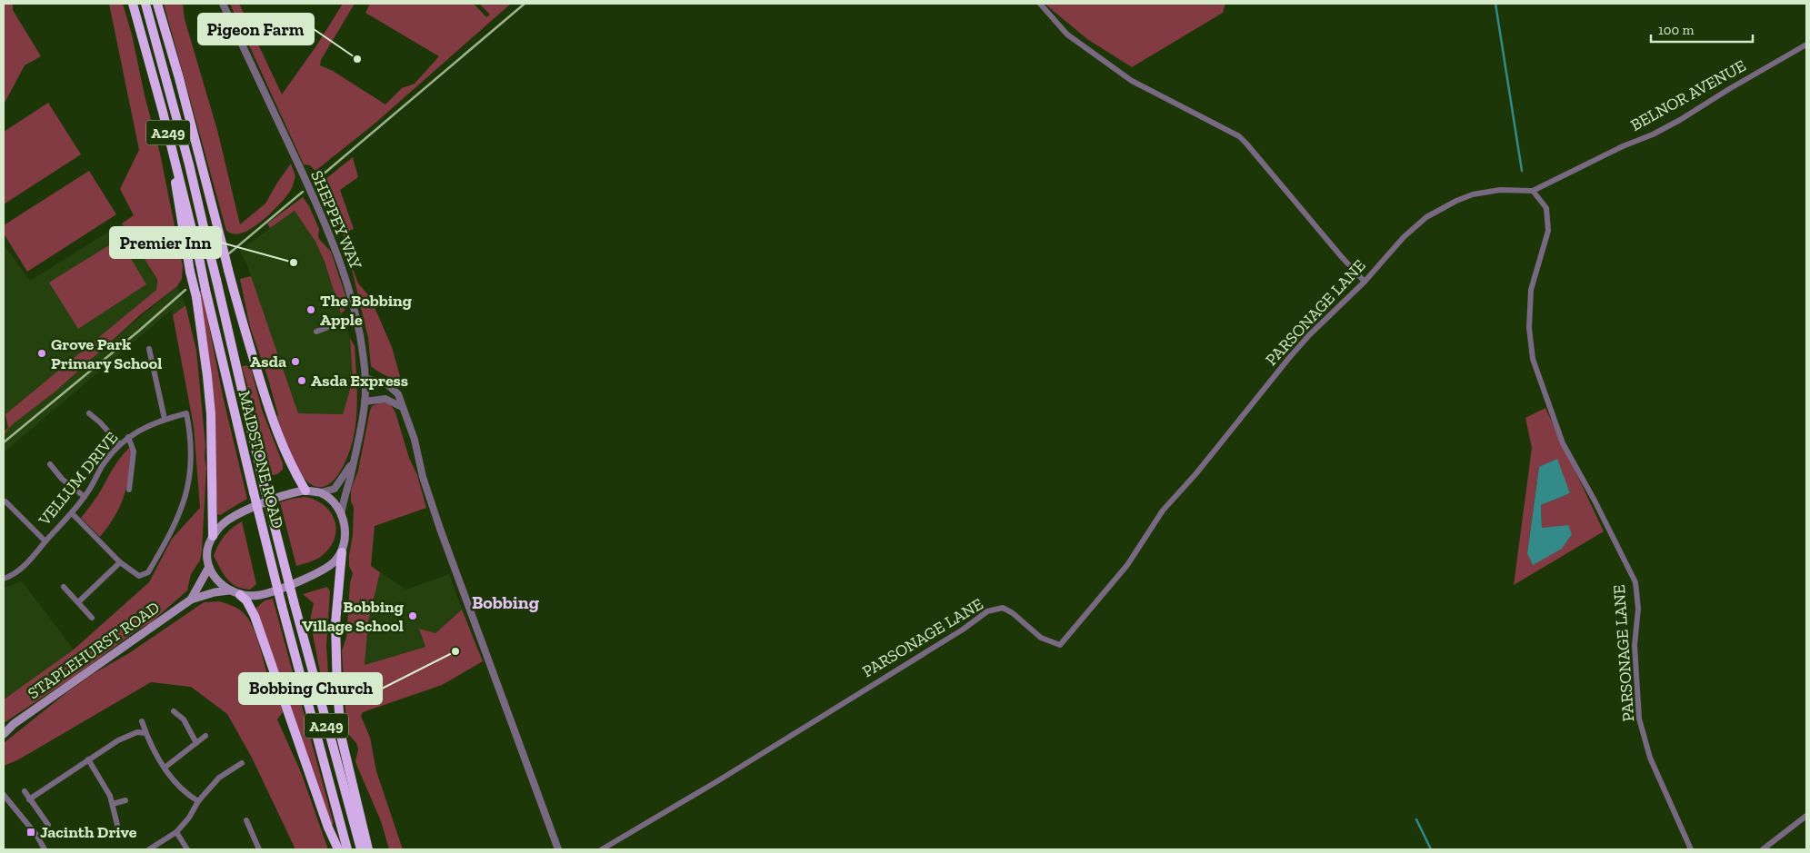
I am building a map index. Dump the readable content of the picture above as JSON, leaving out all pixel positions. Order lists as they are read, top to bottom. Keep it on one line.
{"streets":{"highway":["A249","MAIDSTONE ROAD"],"main road":["STAPLEHURST ROAD"],"street":["BELNOR AVENUE","SHEPPEY WAY","PARSONAGE LANE","VELLUM DRIVE"]},"crossings":[["BELNOR AVENUE","PARSONAGE LANE"],["SHEPPEY WAY","STAPLEHURST ROAD"]],"districts":["Bobbing"],"places":{"other":["Pigeon Farm","Premier Inn","The Bobbing Apple","Grove Park Primary School","Asda","Asda Express","Bobbing Village School","Bobbing Church"],"transit":["Jacinth Drive"]},"scale_bar":"100 m"}
